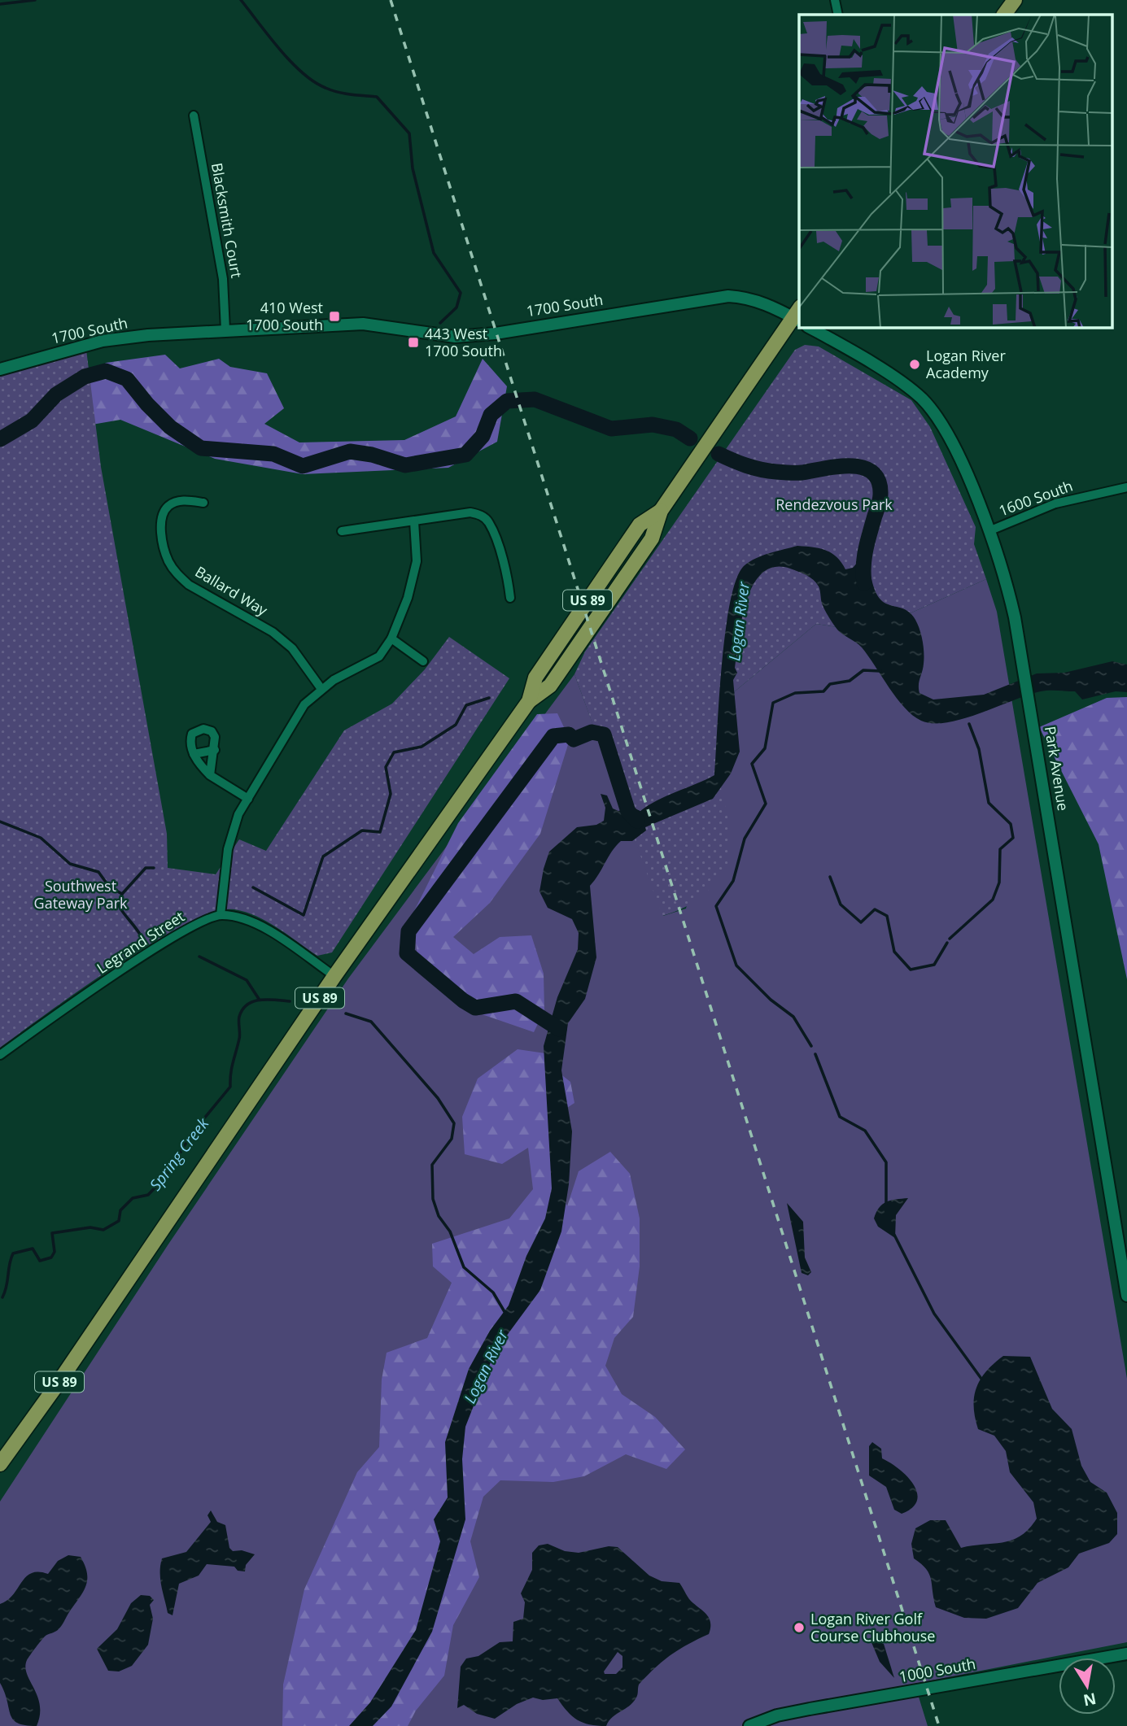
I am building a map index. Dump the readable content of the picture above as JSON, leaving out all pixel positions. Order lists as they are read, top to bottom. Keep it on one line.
{"streets":{"highway":["US 89"],"street":["Blacksmith Court","1700 South","1600 South","Ballard Way","Park Avenue","Legrand Street","1000 South"]},"crossings":[["Blacksmith Court","1700 South"],["1700 South","US 89"],["1600 South","Park Avenue"]],"water":["Logan River","Spring Creek"],"parks":["Rendezvous Park","Southwest Gateway Park"],"places":{"transit":["410 West 1700 South","443 West 1700 South"],"other":["Logan River Academy","Logan River Golf Course Clubhouse"]},"north":"bottom"}
